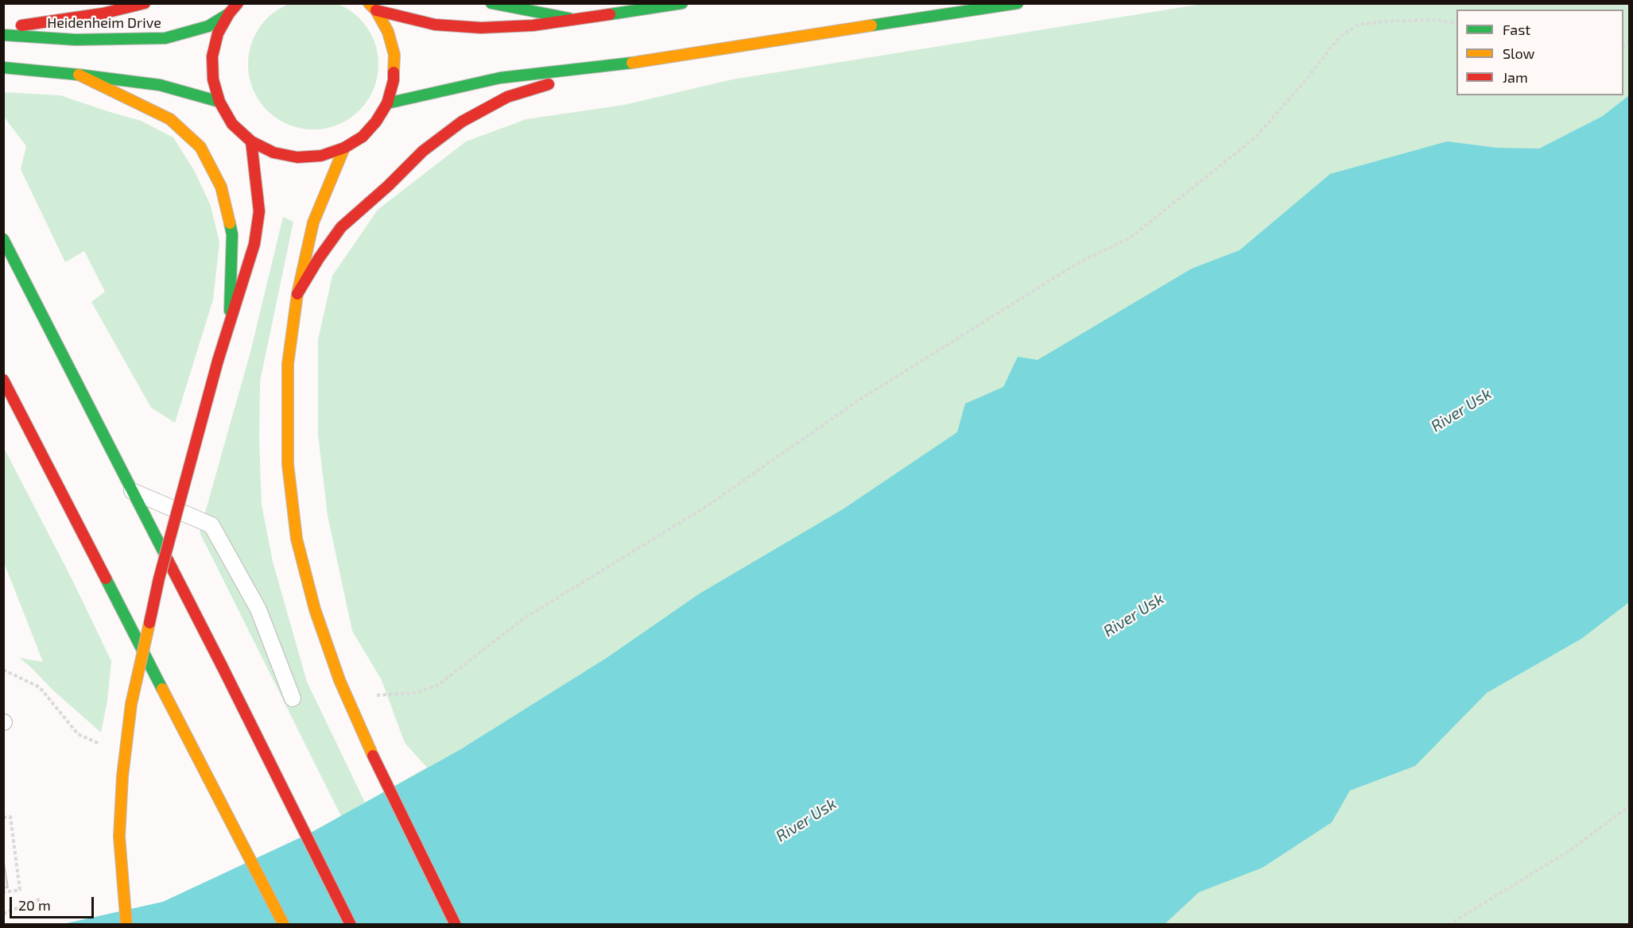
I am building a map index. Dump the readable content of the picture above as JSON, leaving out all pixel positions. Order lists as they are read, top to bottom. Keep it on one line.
{"streets":{"main road":["Heidenheim Drive"]},"water":["River Usk"],"legend":["Fast","Slow","Jam"],"scale_bar":"20 m"}
